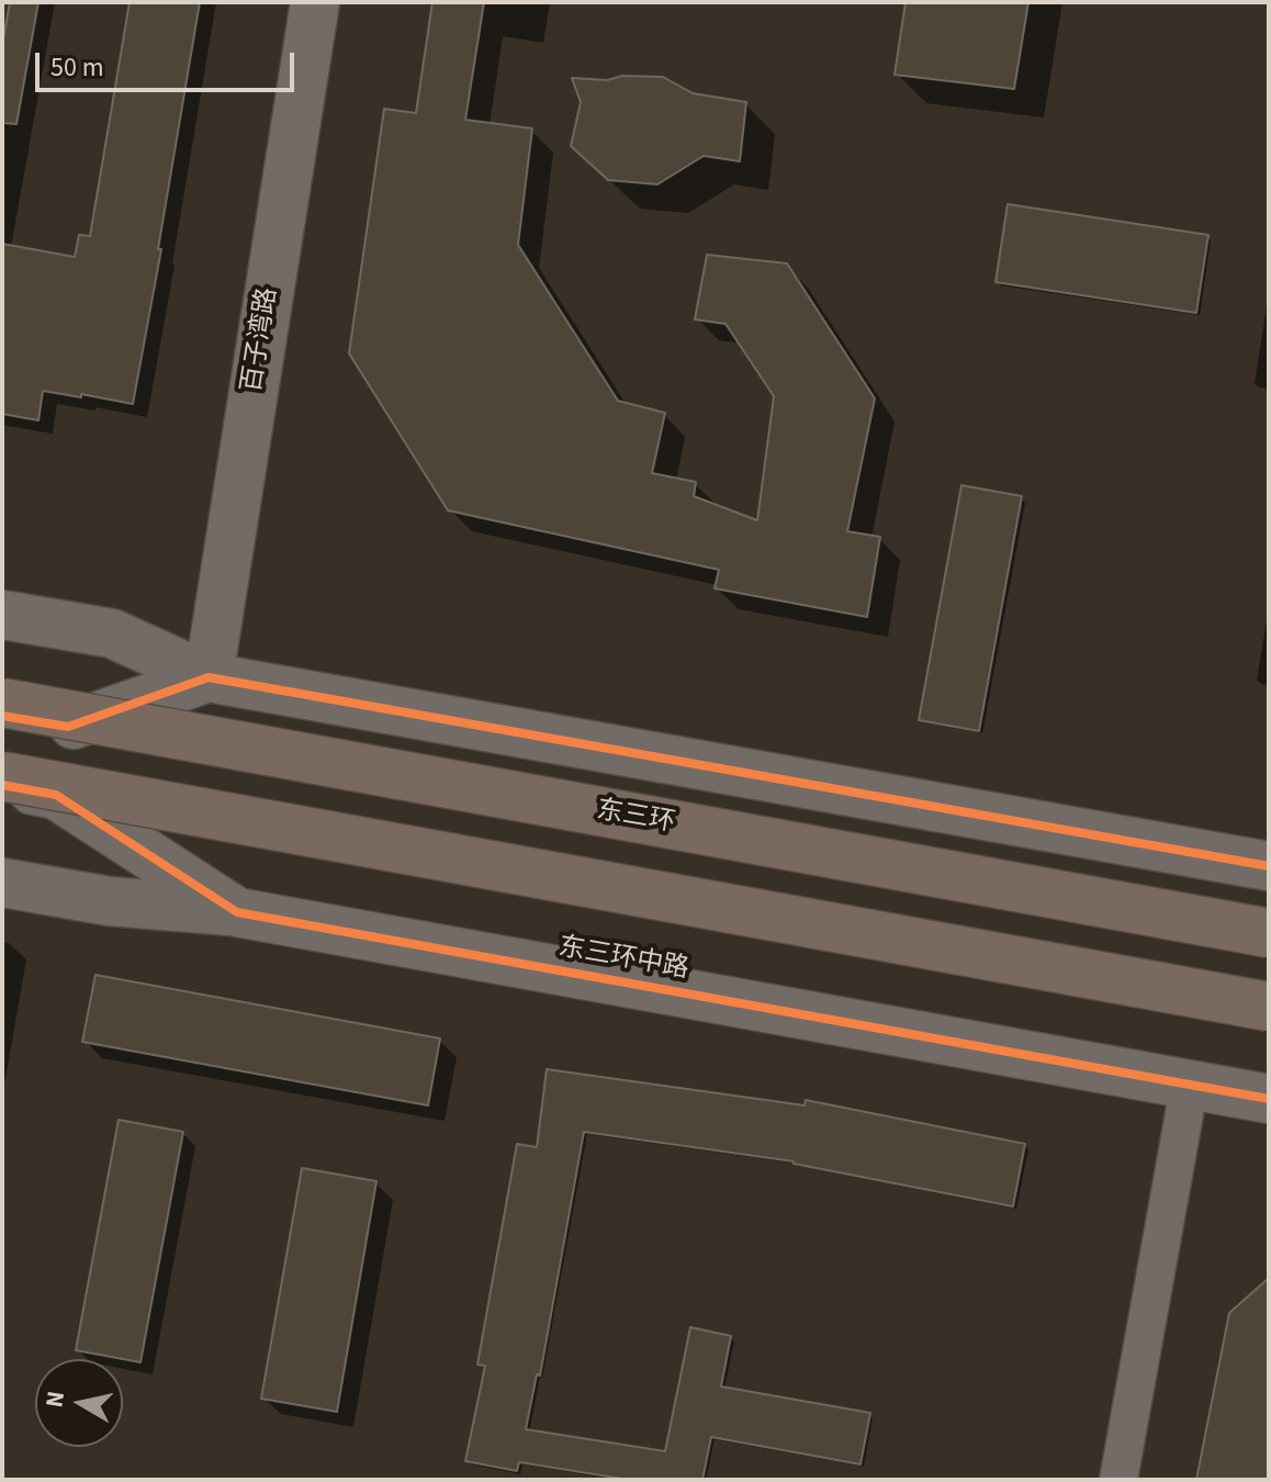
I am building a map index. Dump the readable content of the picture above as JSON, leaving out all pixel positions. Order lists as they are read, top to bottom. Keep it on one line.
{"streets":{"highway":["东三环"],"street":["百子湾路","东三环中路"]},"scale_bar":"50 m","north":"left"}
